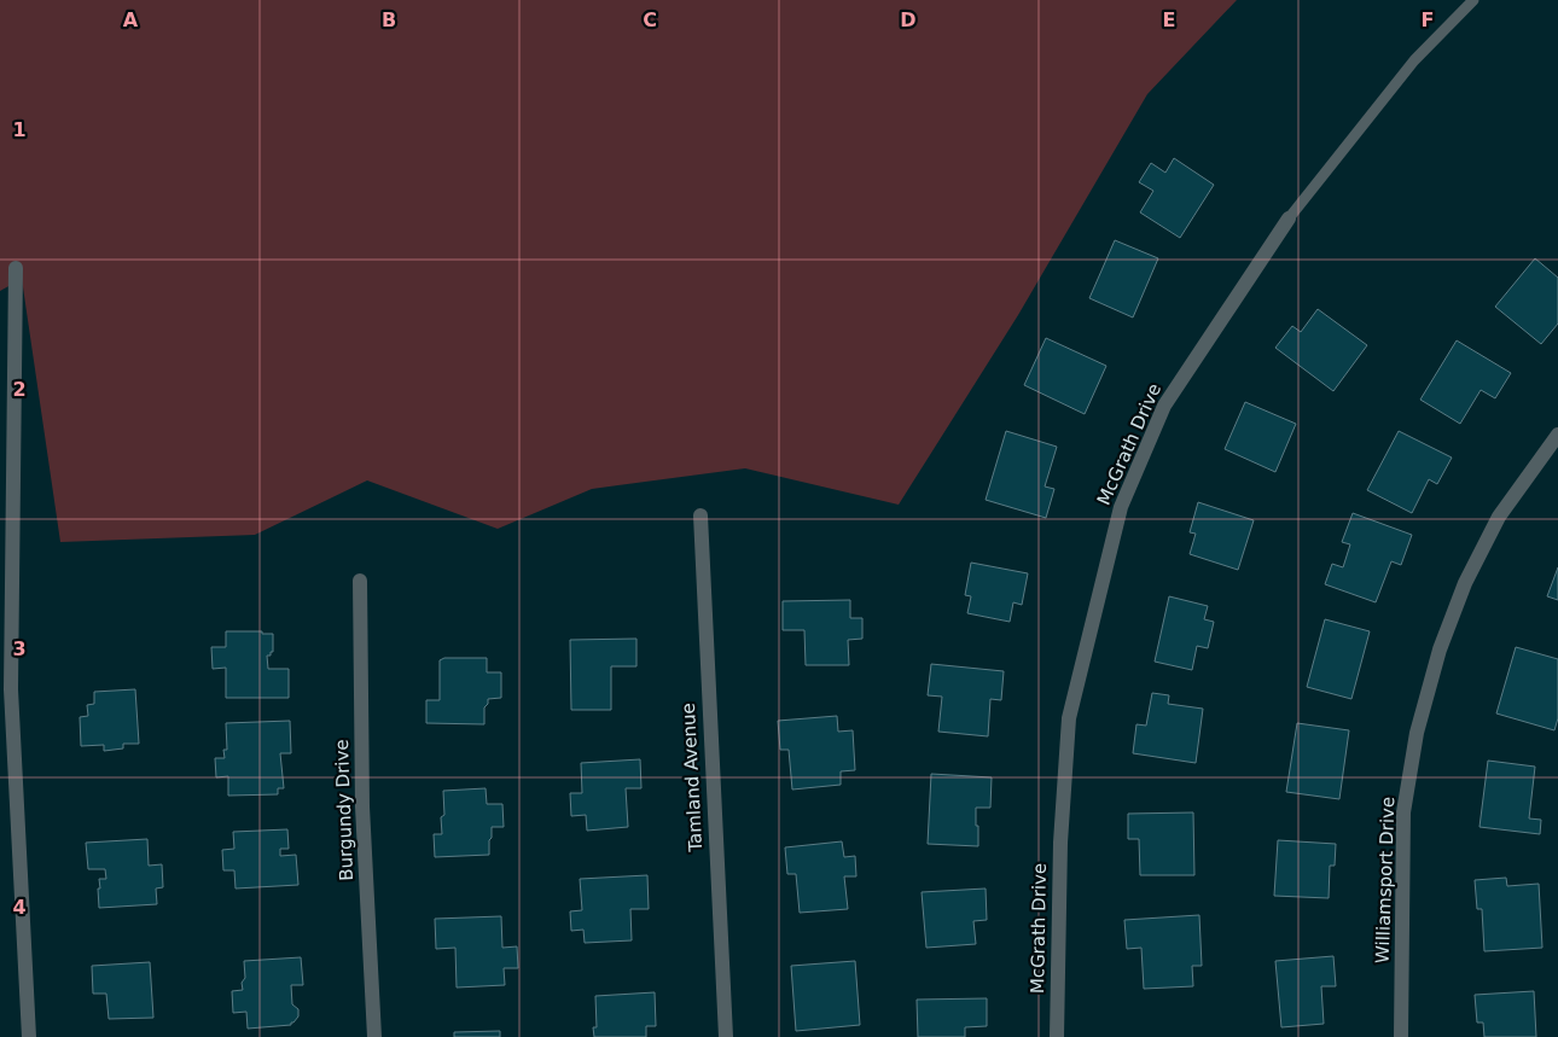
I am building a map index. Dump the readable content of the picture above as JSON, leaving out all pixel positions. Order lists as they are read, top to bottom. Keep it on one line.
{"streets":{"street":["McGrath Drive","Tamland Avenue","Burgundy Drive","Williamsport Drive"]},"grid":{"columns":["A","B","C","D","E","F"],"rows":["1","2","3","4"]}}
